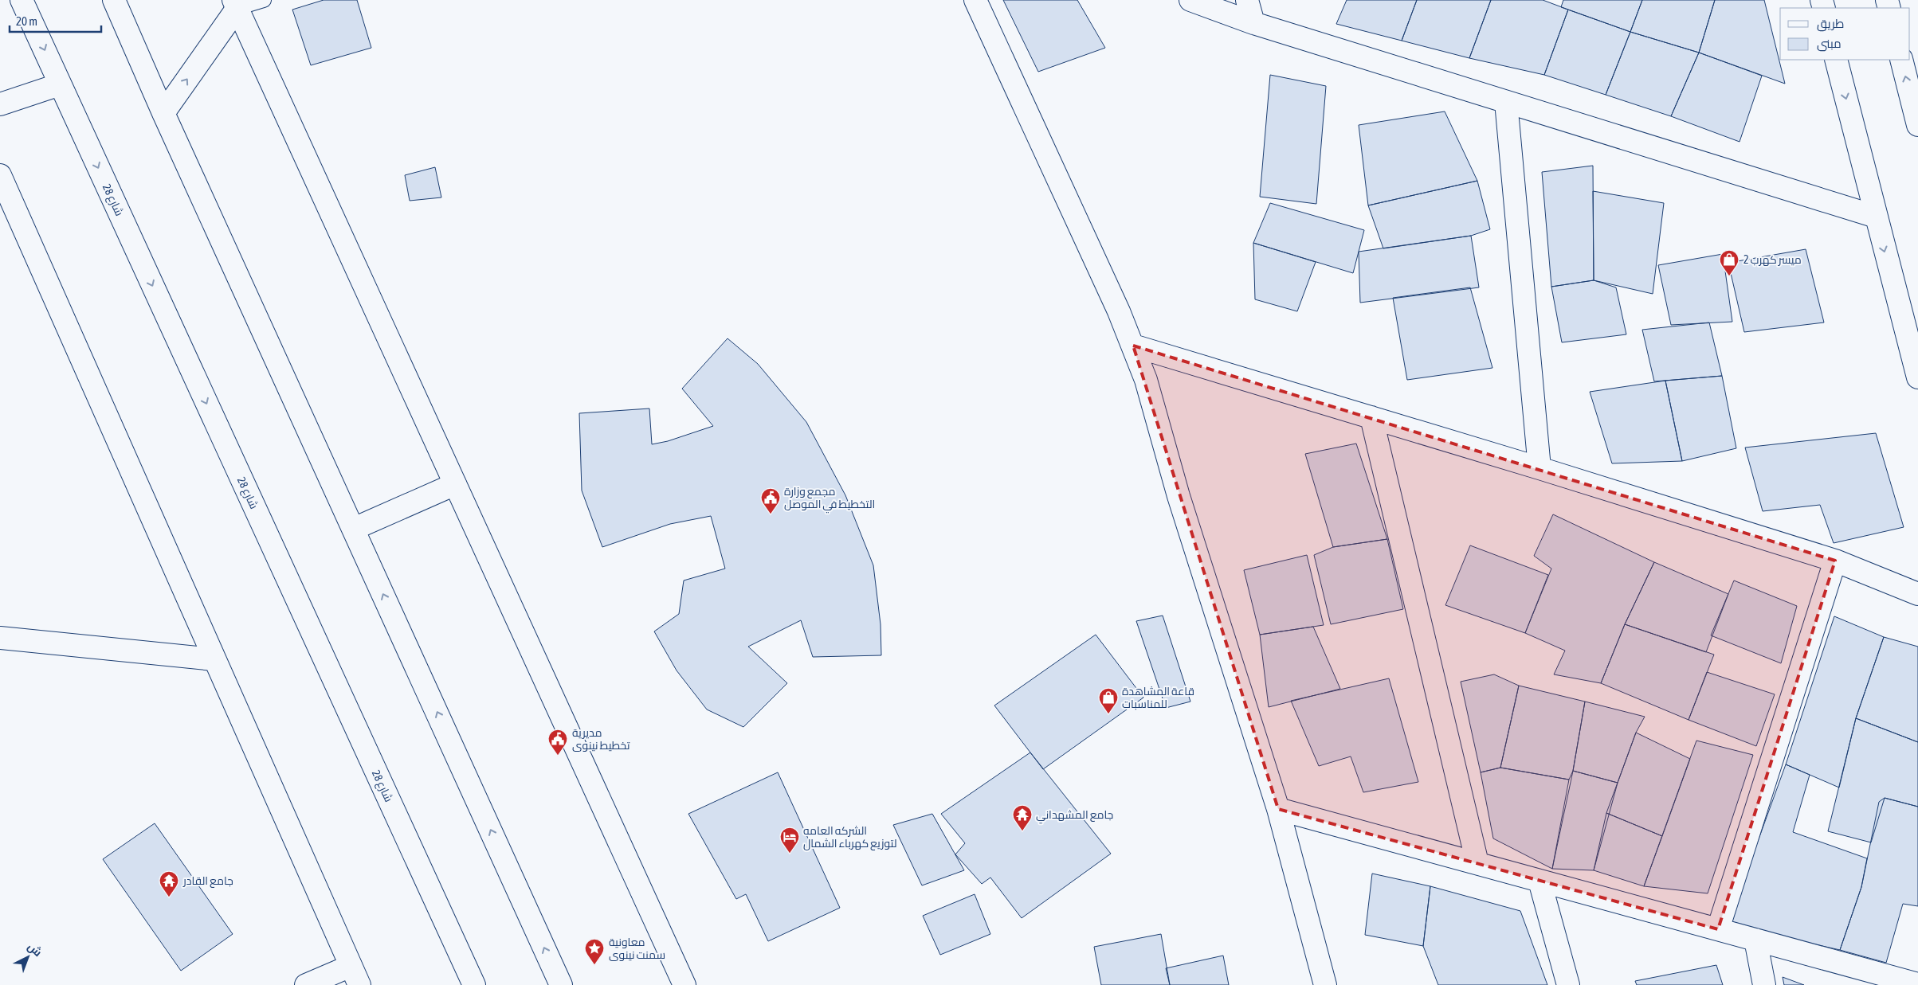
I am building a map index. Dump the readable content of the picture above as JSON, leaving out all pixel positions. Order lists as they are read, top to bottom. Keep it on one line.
{"streets":{"main road":["شارع 28"]},"places":{"shop":["ميسر كهرب 2","قاعة المشاهدة للمناسبات"],"public building":["مجمع وزارة التخطيط في الموصل","مديرية تخطيط نينوى"],"temple":["جامع المشهداني","جامع القادر"],"hotel":["الشركه العامه لتوزيع كهرباء الشمال"],"place":["معاونية سمنت نينوى"]},"legend":["طريق","مبنى"],"scale_bar":"20 m","north":"top right"}
